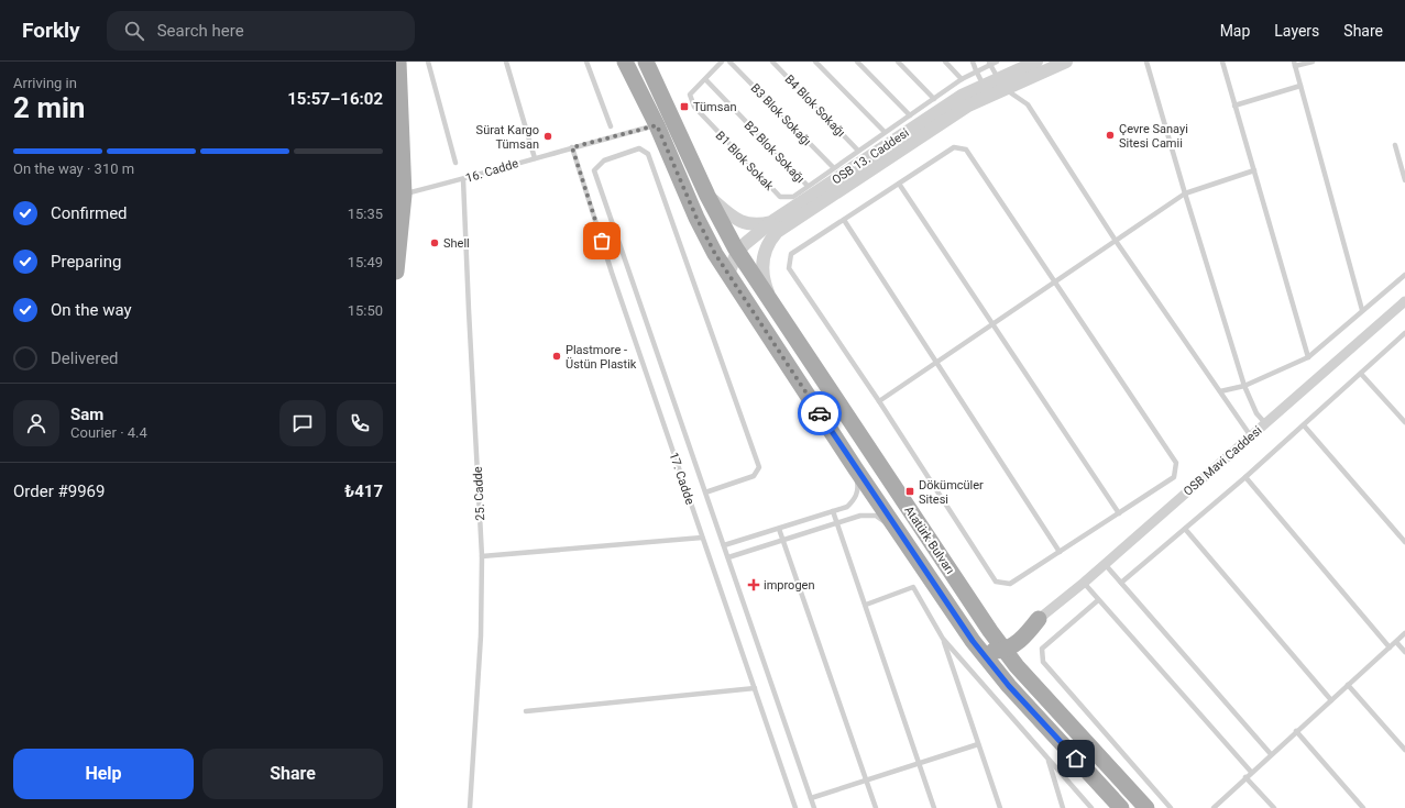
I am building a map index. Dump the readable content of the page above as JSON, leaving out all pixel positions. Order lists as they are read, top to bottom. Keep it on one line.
{"streets":{"main road":["Atatürk Bulvarı"],"street":["OSB 13. Caddesi","OSB Mavi Caddesi"],"lane":["B4 Blok Sokağı","B3 Blok Sokağı","B2 Blok Sokağı","B1 Blok Sokak","16. Cadde","17. Cadde","25. Cadde"]},"crossings":[["B2 Blok Sokağı","B1 Blok Sokak"],["OSB 13. Caddesi","Atatürk Bulvarı"],["16. Cadde","17. Cadde"],["16. Cadde","25. Cadde"],["16. Cadde","Atatürk Bulvarı"]],"places":{"transit":["Tümsan","Dökümcüler Sitesi"],"other":["Çevre Sanayi Sitesi Camii","Sürat Kargo Tümsan","Shell","Plastmore - Üstün Plastik"],"health":["improgen"]},"page":{"header":"Forkly","search":"Search here","nav":["Map","Layers","Share"],"heading":["2 min","Arriving in","15:57–16:02"],"panel":["Sam","Courier · 4.4","Order #9969","₺417"],"bar":"On the way · 310 m","list":[["Confirmed","15:35"],["Preparing","15:49"],["On the way","15:50"],"Delivered"],"buttons":["Help","Share"]}}
